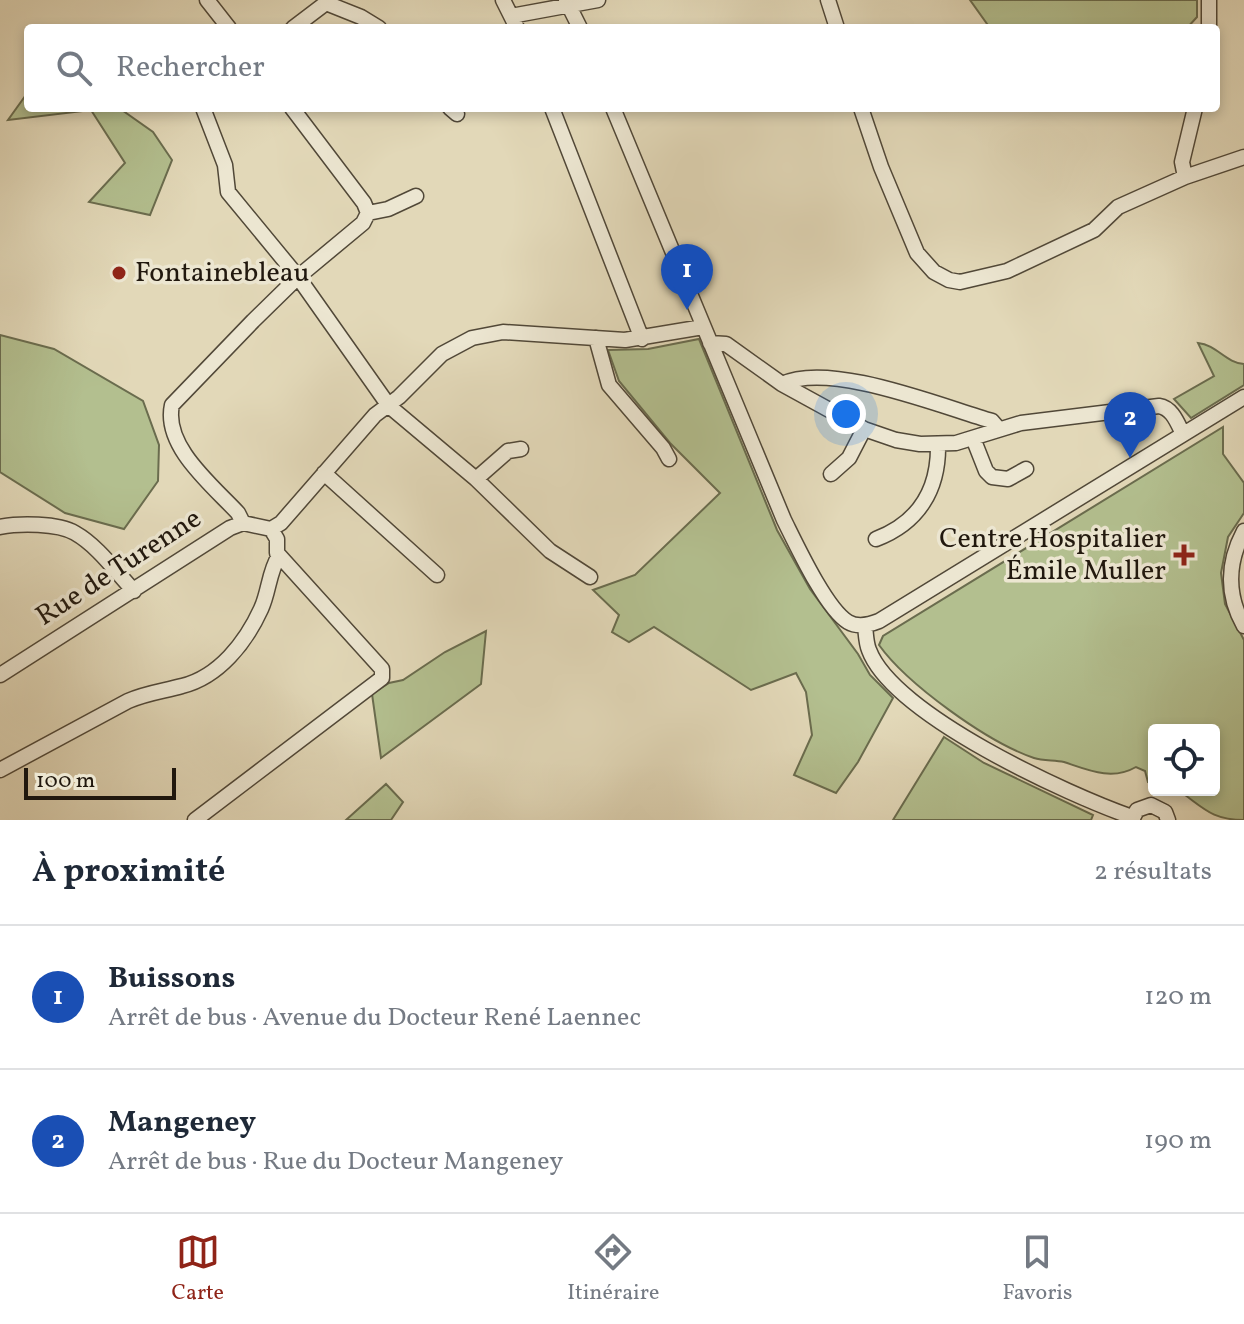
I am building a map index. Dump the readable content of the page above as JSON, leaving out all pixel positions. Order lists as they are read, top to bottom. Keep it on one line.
{"streets":{"street":["Rue de Turenne"]},"places":{"other":["Fontainebleau"],"health":["Centre Hospitalier Émile Muller"]},"scale_bar":"100 m","page":{"search":"Rechercher","pins":["1","2"],"scale":"100 m","heading":["À proximité","2 résultats"],"list":[{"mark":"1","name":"Buissons","note":"Arrêt de bus · Avenue du Docteur René Laennec","value":"120 m"},{"mark":"2","name":"Mangeney","note":"Arrêt de bus · Rue du Docteur Mangeney","value":"190 m"}],"nav":["Carte","Itinéraire","Favoris"]}}
